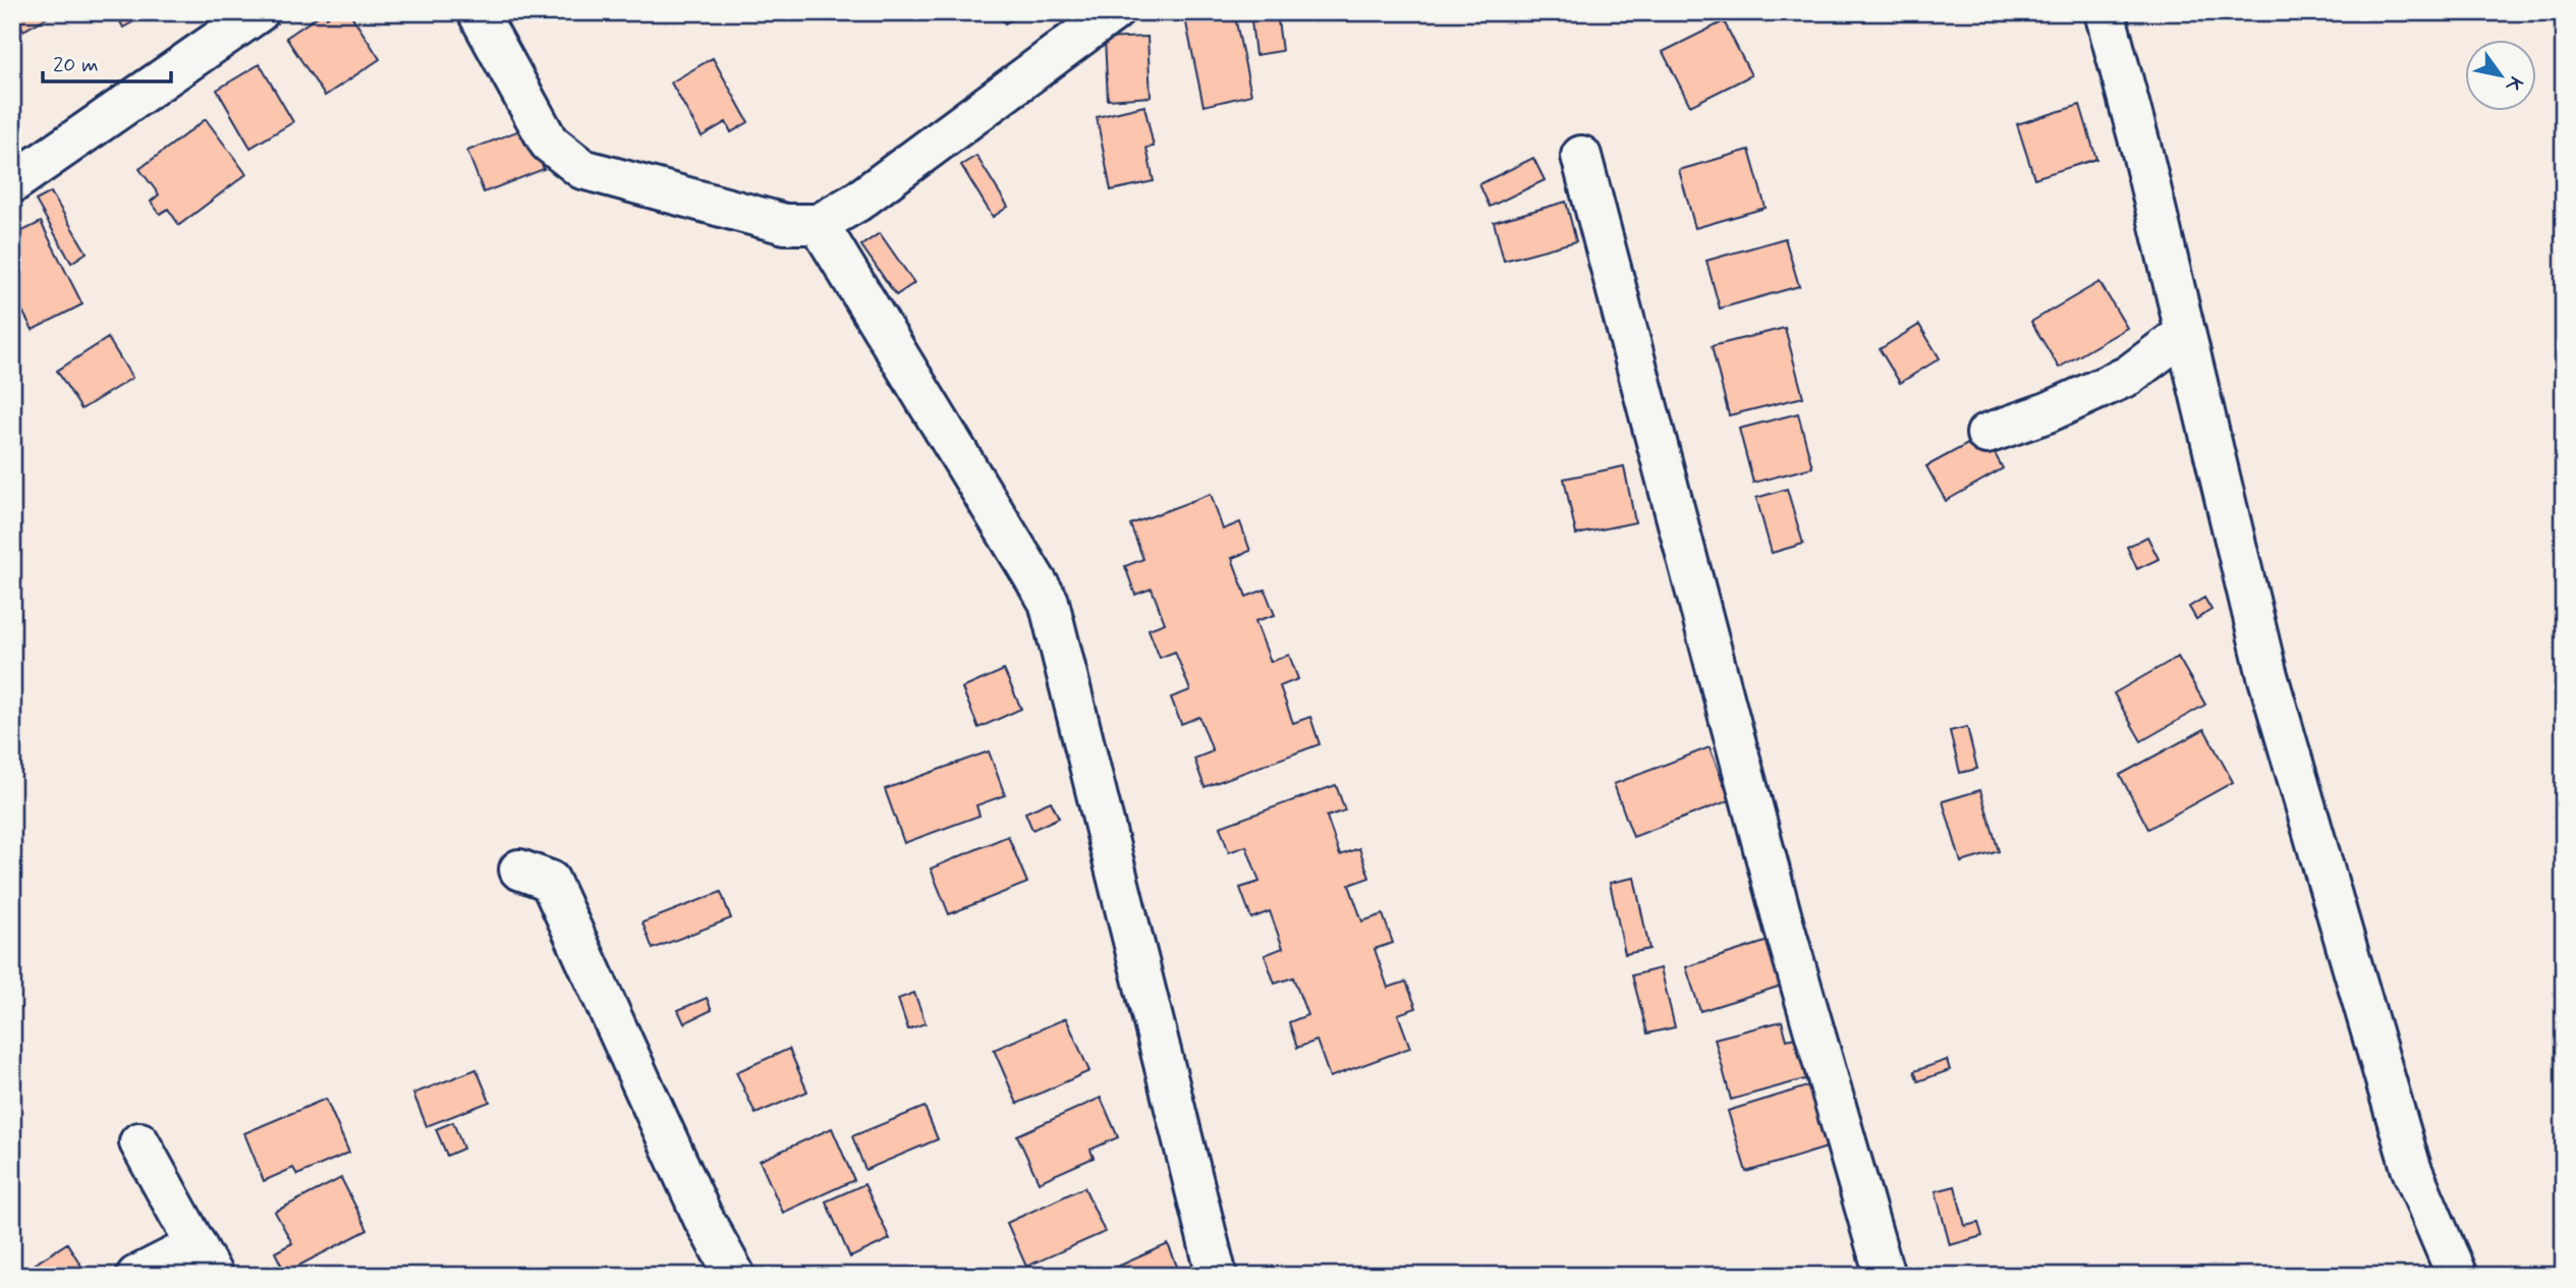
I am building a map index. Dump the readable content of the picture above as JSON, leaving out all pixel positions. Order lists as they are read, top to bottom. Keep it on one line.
{"scale_bar":"20 m","north":"bottom right"}
